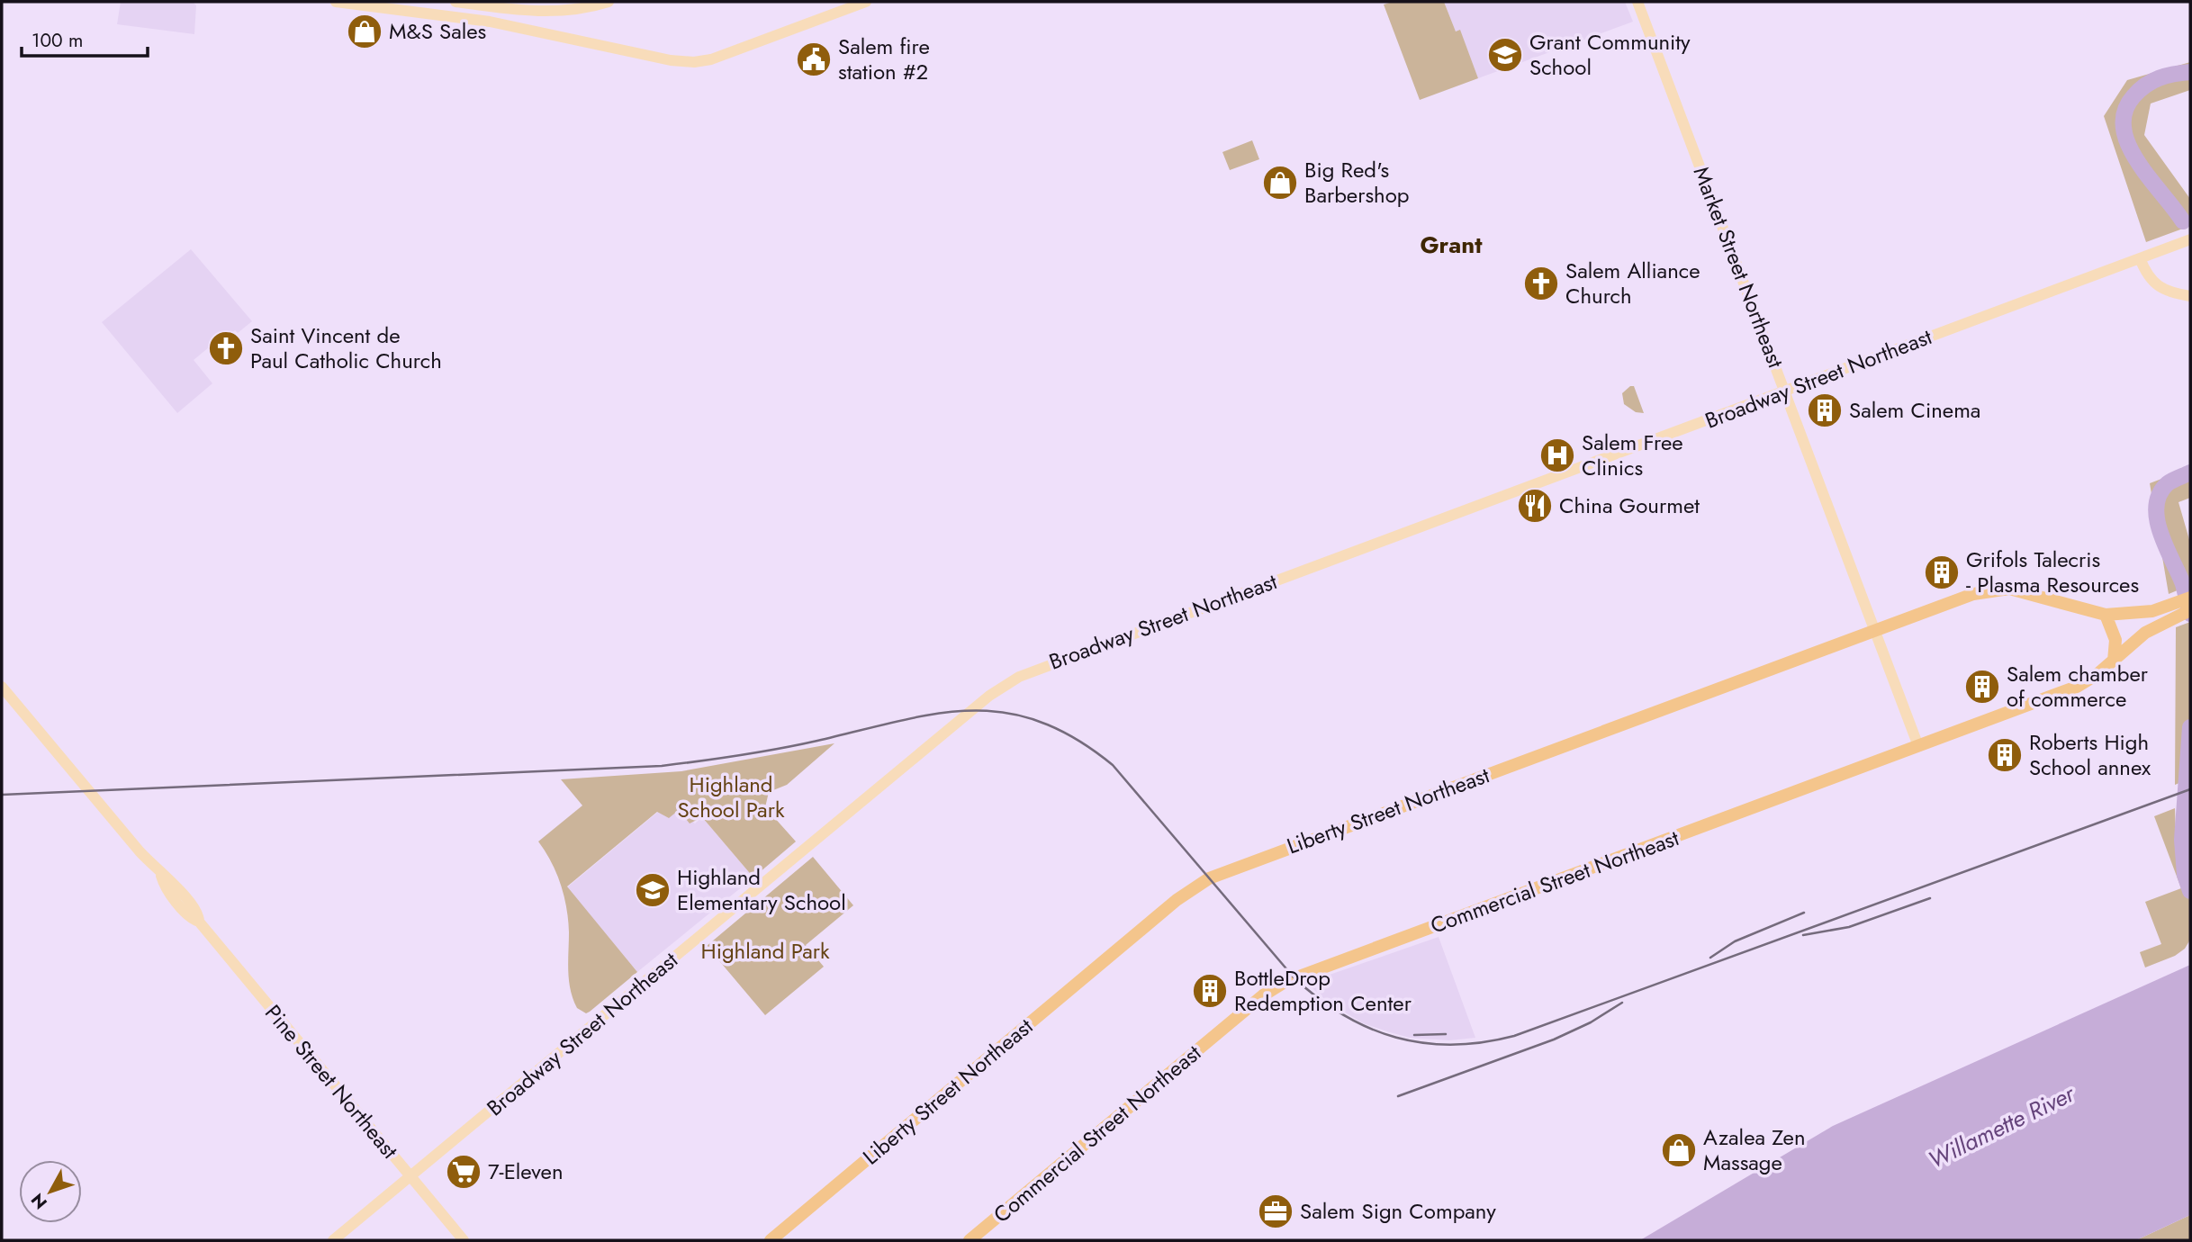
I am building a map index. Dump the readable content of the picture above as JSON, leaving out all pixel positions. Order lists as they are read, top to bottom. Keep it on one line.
{"streets":{"highway":["Liberty Street Northeast","Commercial Street Northeast"],"main road":["Market Street Northeast","Broadway Street Northeast","Pine Street Northeast"]},"crossings":[["Market Street Northeast","Broadway Street Northeast"],["Market Street Northeast","Liberty Street Northeast"],["Market Street Northeast","Commercial Street Northeast"],["Broadway Street Northeast","Pine Street Northeast"],["Liberty Street Northeast","Commercial Street Northeast"]],"districts":["Grant"],"water":["Willamette River"],"parks":["Highland School Park","Highland Park"],"places":{"shop":["M&S Sales","Big Red's Barbershop","Azalea Zen Massage"],"school or university":["Grant Community School","Highland Elementary School"],"public building":["Salem fire station #2"],"church":["Salem Alliance Church","Saint Vincent de Paul Catholic Church"],"building":["Salem Cinema","Grifols Talecris - Plasma Resources","Salem chamber of commerce","Roberts High School annex","BottleDrop Redemption Center"],"hospital":["Salem Free Clinics"],"restaurant":["China Gourmet"],"supermarket":["7-Eleven"],"office":["Salem Sign Company"]},"scale_bar":"100 m","north":"bottom left"}
